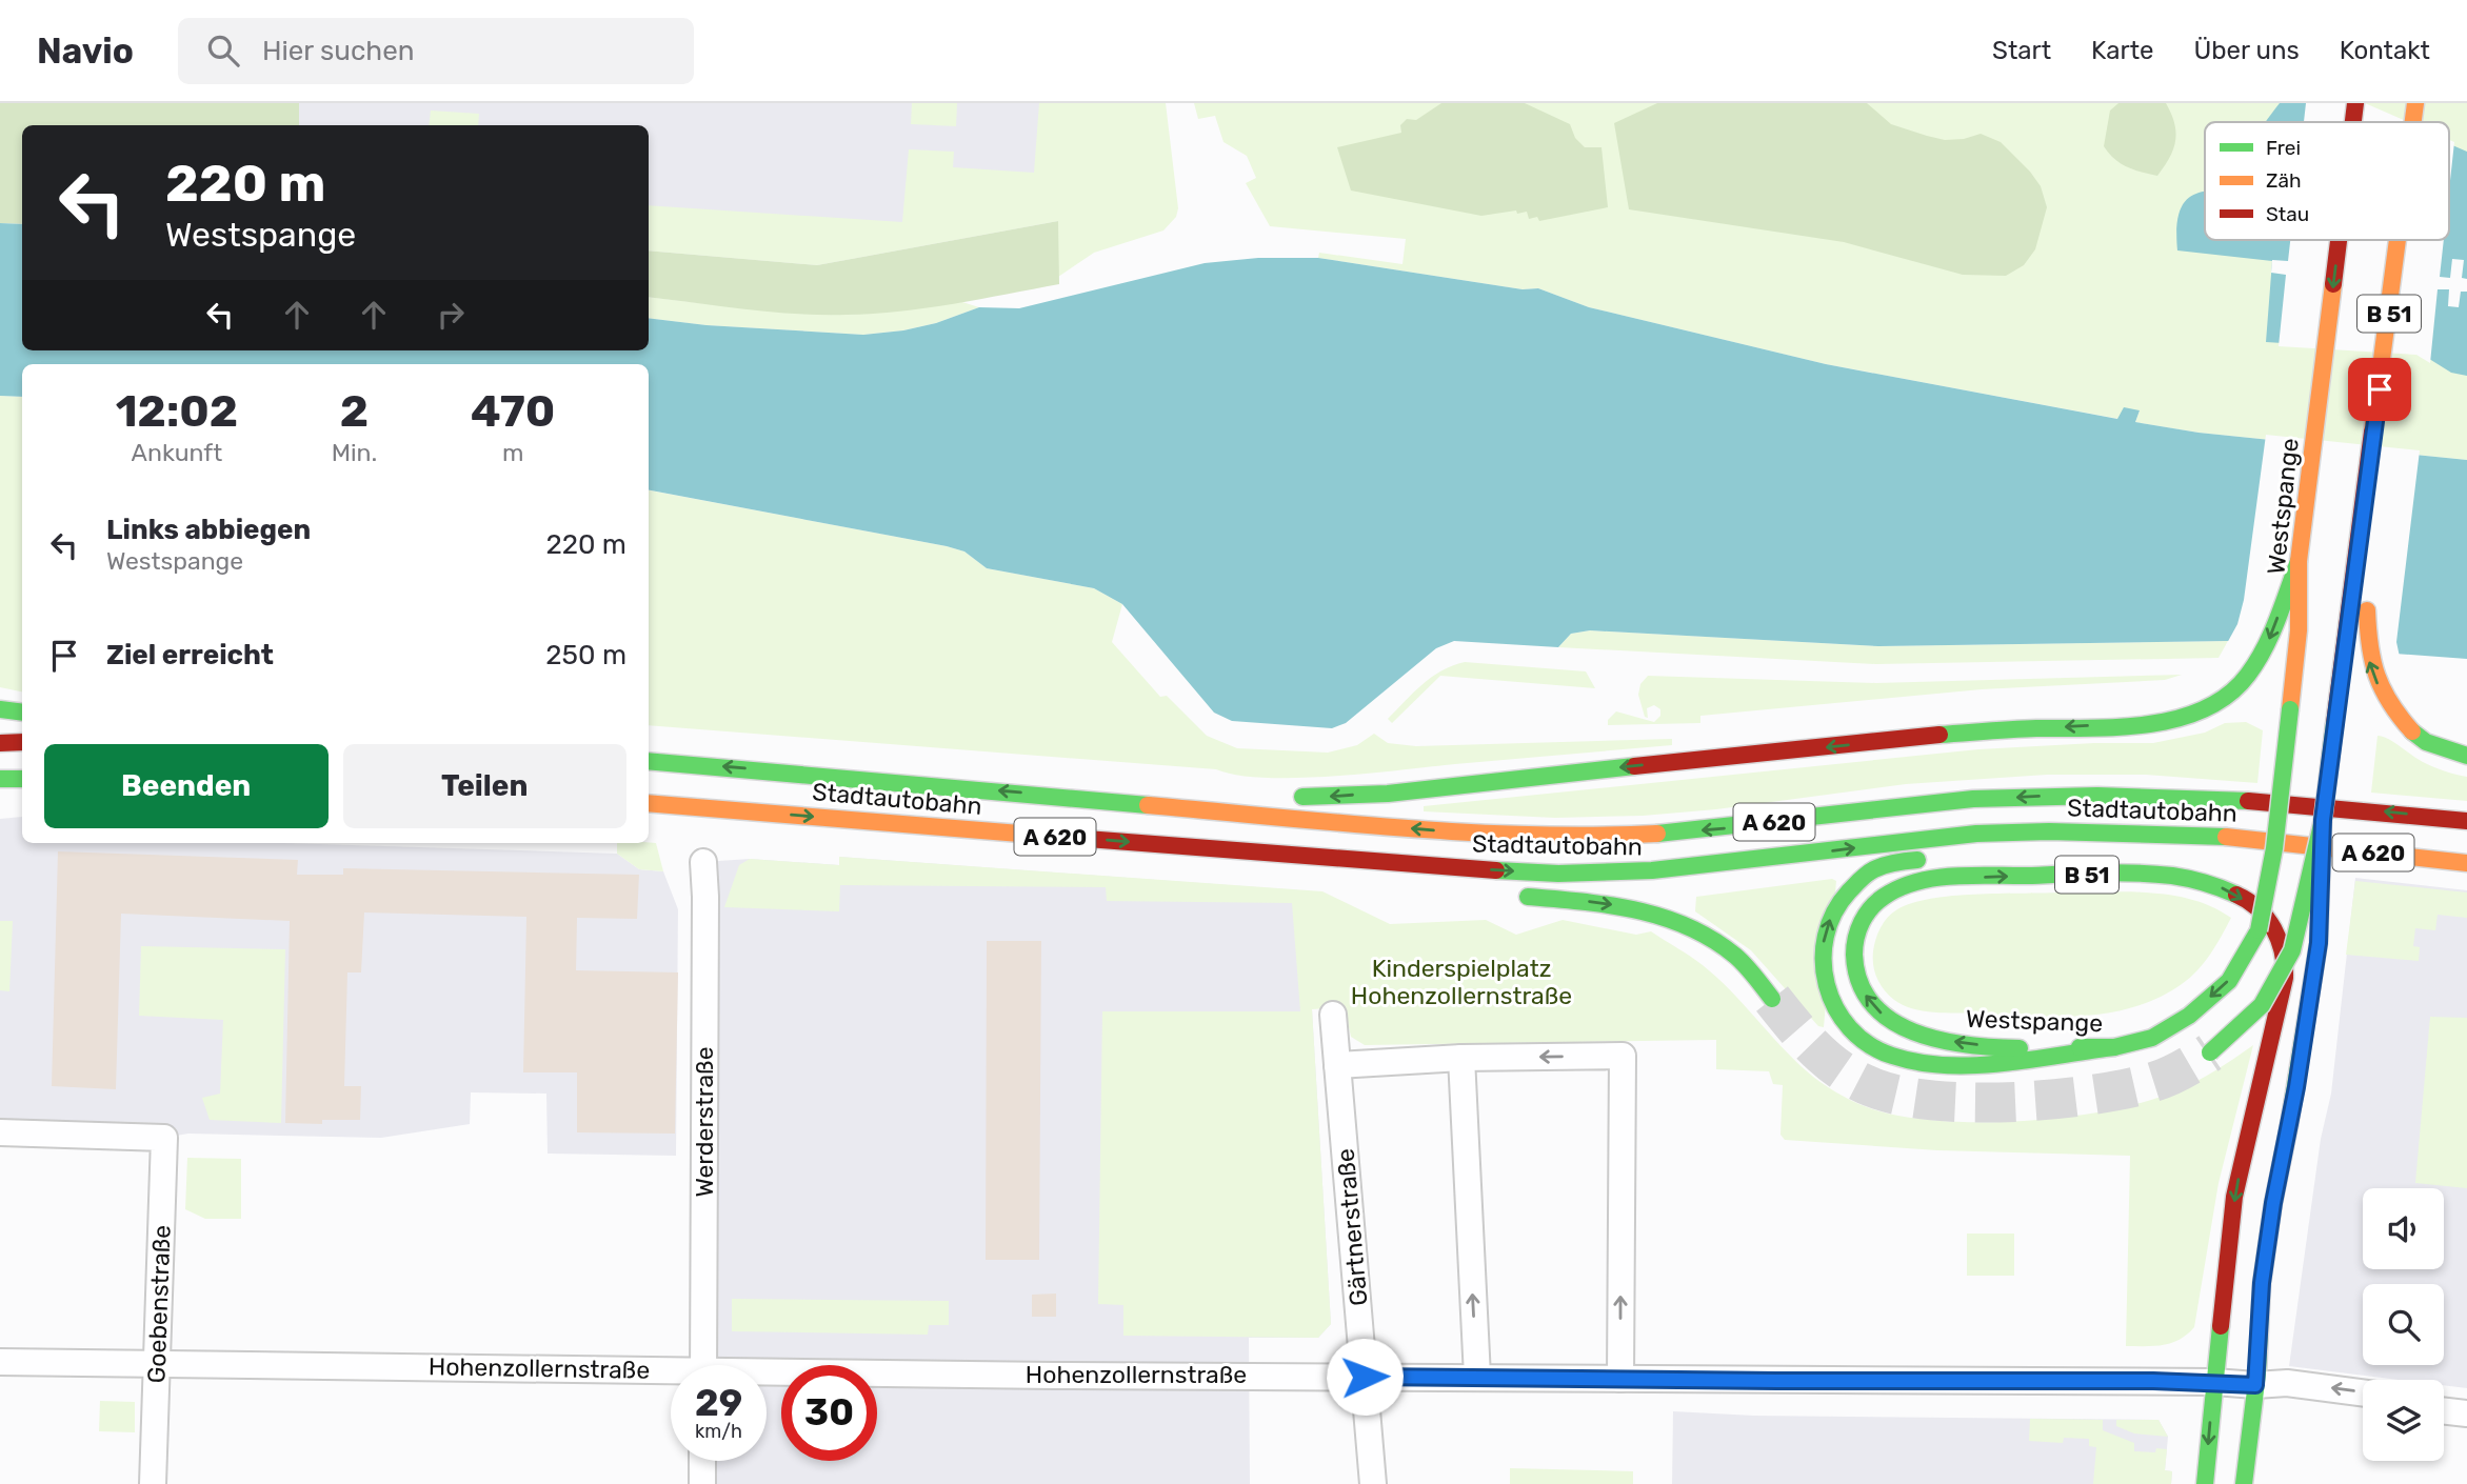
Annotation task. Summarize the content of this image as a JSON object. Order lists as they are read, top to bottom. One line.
{"streets":{"main road":["B 51","Westspange","Stadtautobahn","A 620"],"street":["Werderstraße","Gärtnerstraße","Goebenstraße","Hohenzollernstraße"]},"crossings":[["B 51","Westspange"],["B 51","Hohenzollernstraße"],["Westspange","Hohenzollernstraße"],["Gärtnerstraße","Hohenzollernstraße"],["Goebenstraße","Hohenzollernstraße"]],"parks":["Kinderspielplatz Hohenzollernstraße"],"legend":["Frei","Zäh","Stau"],"page":{"header":"Navio","search":"Hier suchen","nav":["Start","Karte","Über uns","Kontakt"],"turn":["220 m","Westspange"],"eta":["12:02","Ankunft","2","Min.","470","m"],"list":[{"name":"Links abbiegen","note":"Westspange","value":"220 m"},{"name":"Ziel erreicht","value":"250 m"}],"buttons":["Beenden","Teilen"],"speed":"29 km/h","limit":"30"}}
